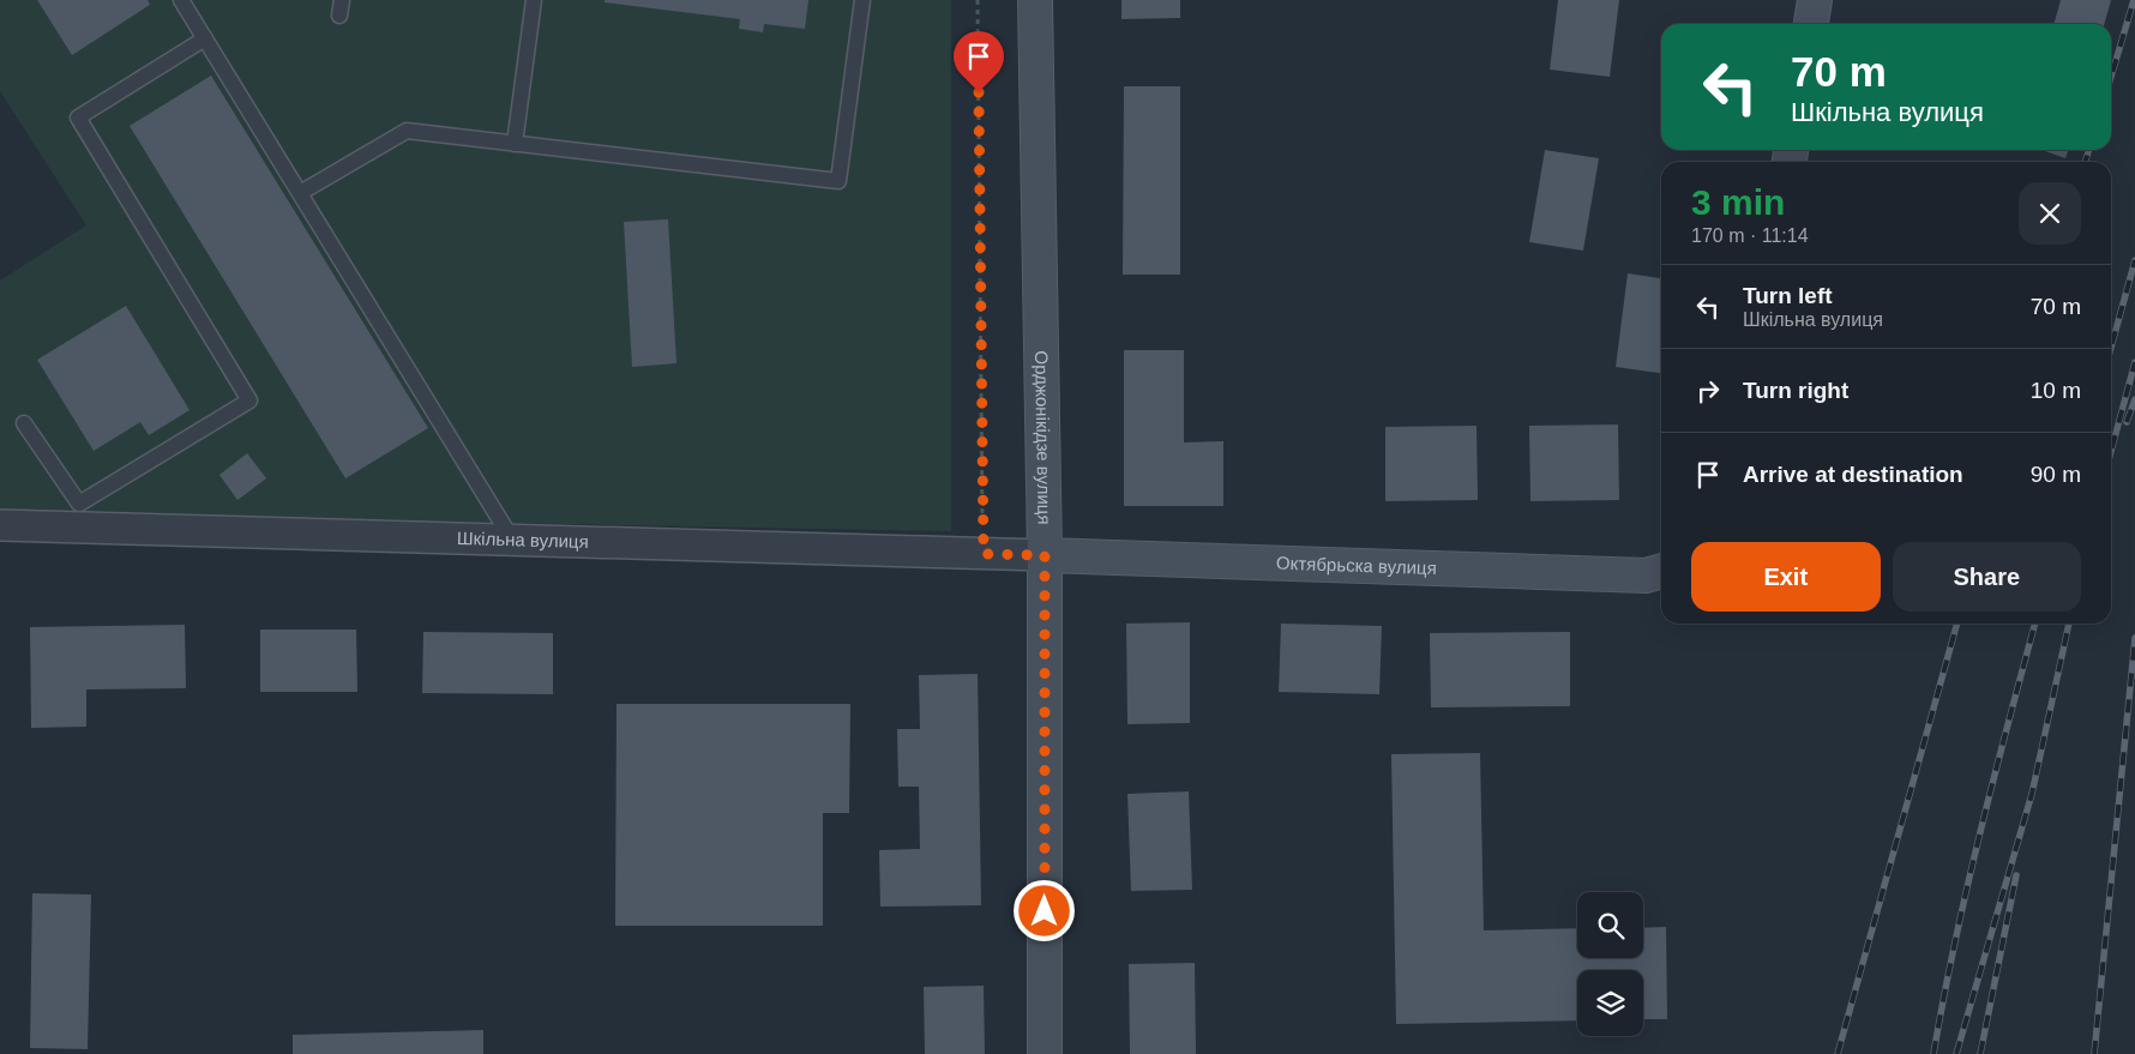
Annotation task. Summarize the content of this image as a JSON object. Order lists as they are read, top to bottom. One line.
{"streets":{"main road":["Орджонікідзе вулиця","Октябрьска вулиця"],"street":["Шкільна вулиця"]},"crossings":[["Орджонікідзе вулиця","Шкільна вулиця"],["Орджонікідзе вулиця","Октябрьска вулиця"],["Шкільна вулиця","Октябрьска вулиця"]],"page":{"turn":["70 m","Шкільна вулиця"],"heading":["3 min","170 m · 11:14"],"list":[{"name":"Turn left","note":"Шкільна вулиця","value":"70 m"},{"name":"Turn right","value":"10 m"},{"name":"Arrive at destination","value":"90 m"}],"buttons":["Exit","Share"]}}
